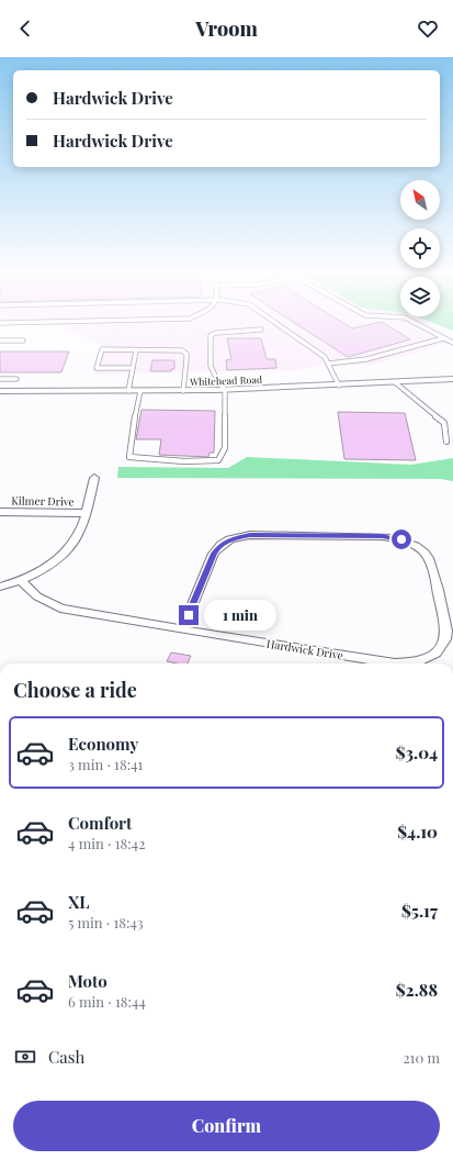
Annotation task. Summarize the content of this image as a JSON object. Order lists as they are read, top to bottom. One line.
{"streets":{"street":["Whitehead Road","Kilmer Drive","Hardwick Drive"]},"north":"top left","page":{"header":"Vroom","banner":["Hardwick Drive","Hardwick Drive"],"bubble":"1 min","heading":"Choose a ride","list":[{"name":"Economy","note":"3 min · 18:41","value":"$3.04"},{"name":"Comfort","note":"4 min · 18:42","value":"$4.10"},{"name":"XL","note":"5 min · 18:43","value":"$5.17"},{"name":"Moto","note":"6 min · 18:44","value":"$2.88"}],"pay":["Cash","210 m"],"buttons":"Confirm"}}
